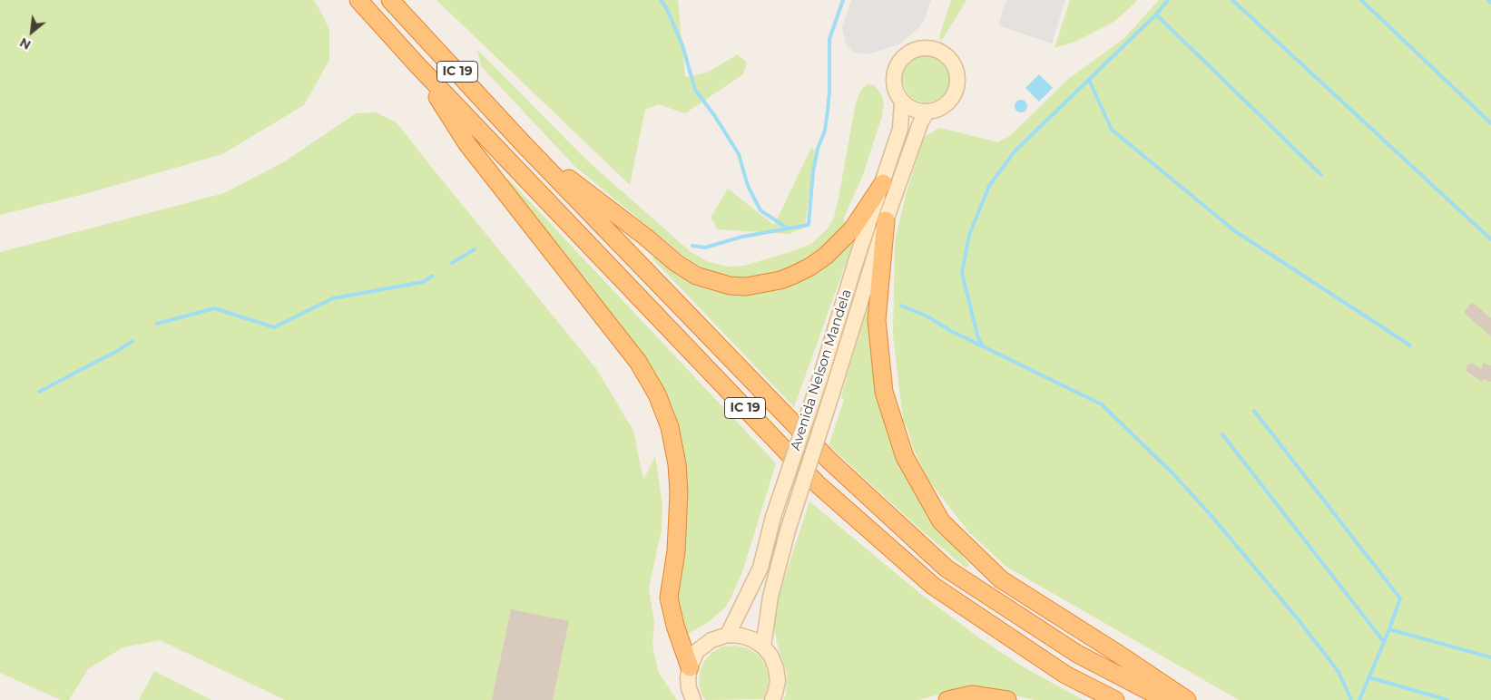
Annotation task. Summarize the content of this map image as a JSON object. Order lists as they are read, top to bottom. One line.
{"streets":{"highway":["IC 19"],"main road":["Avenida Nelson Mandela"]},"north":"bottom left"}
